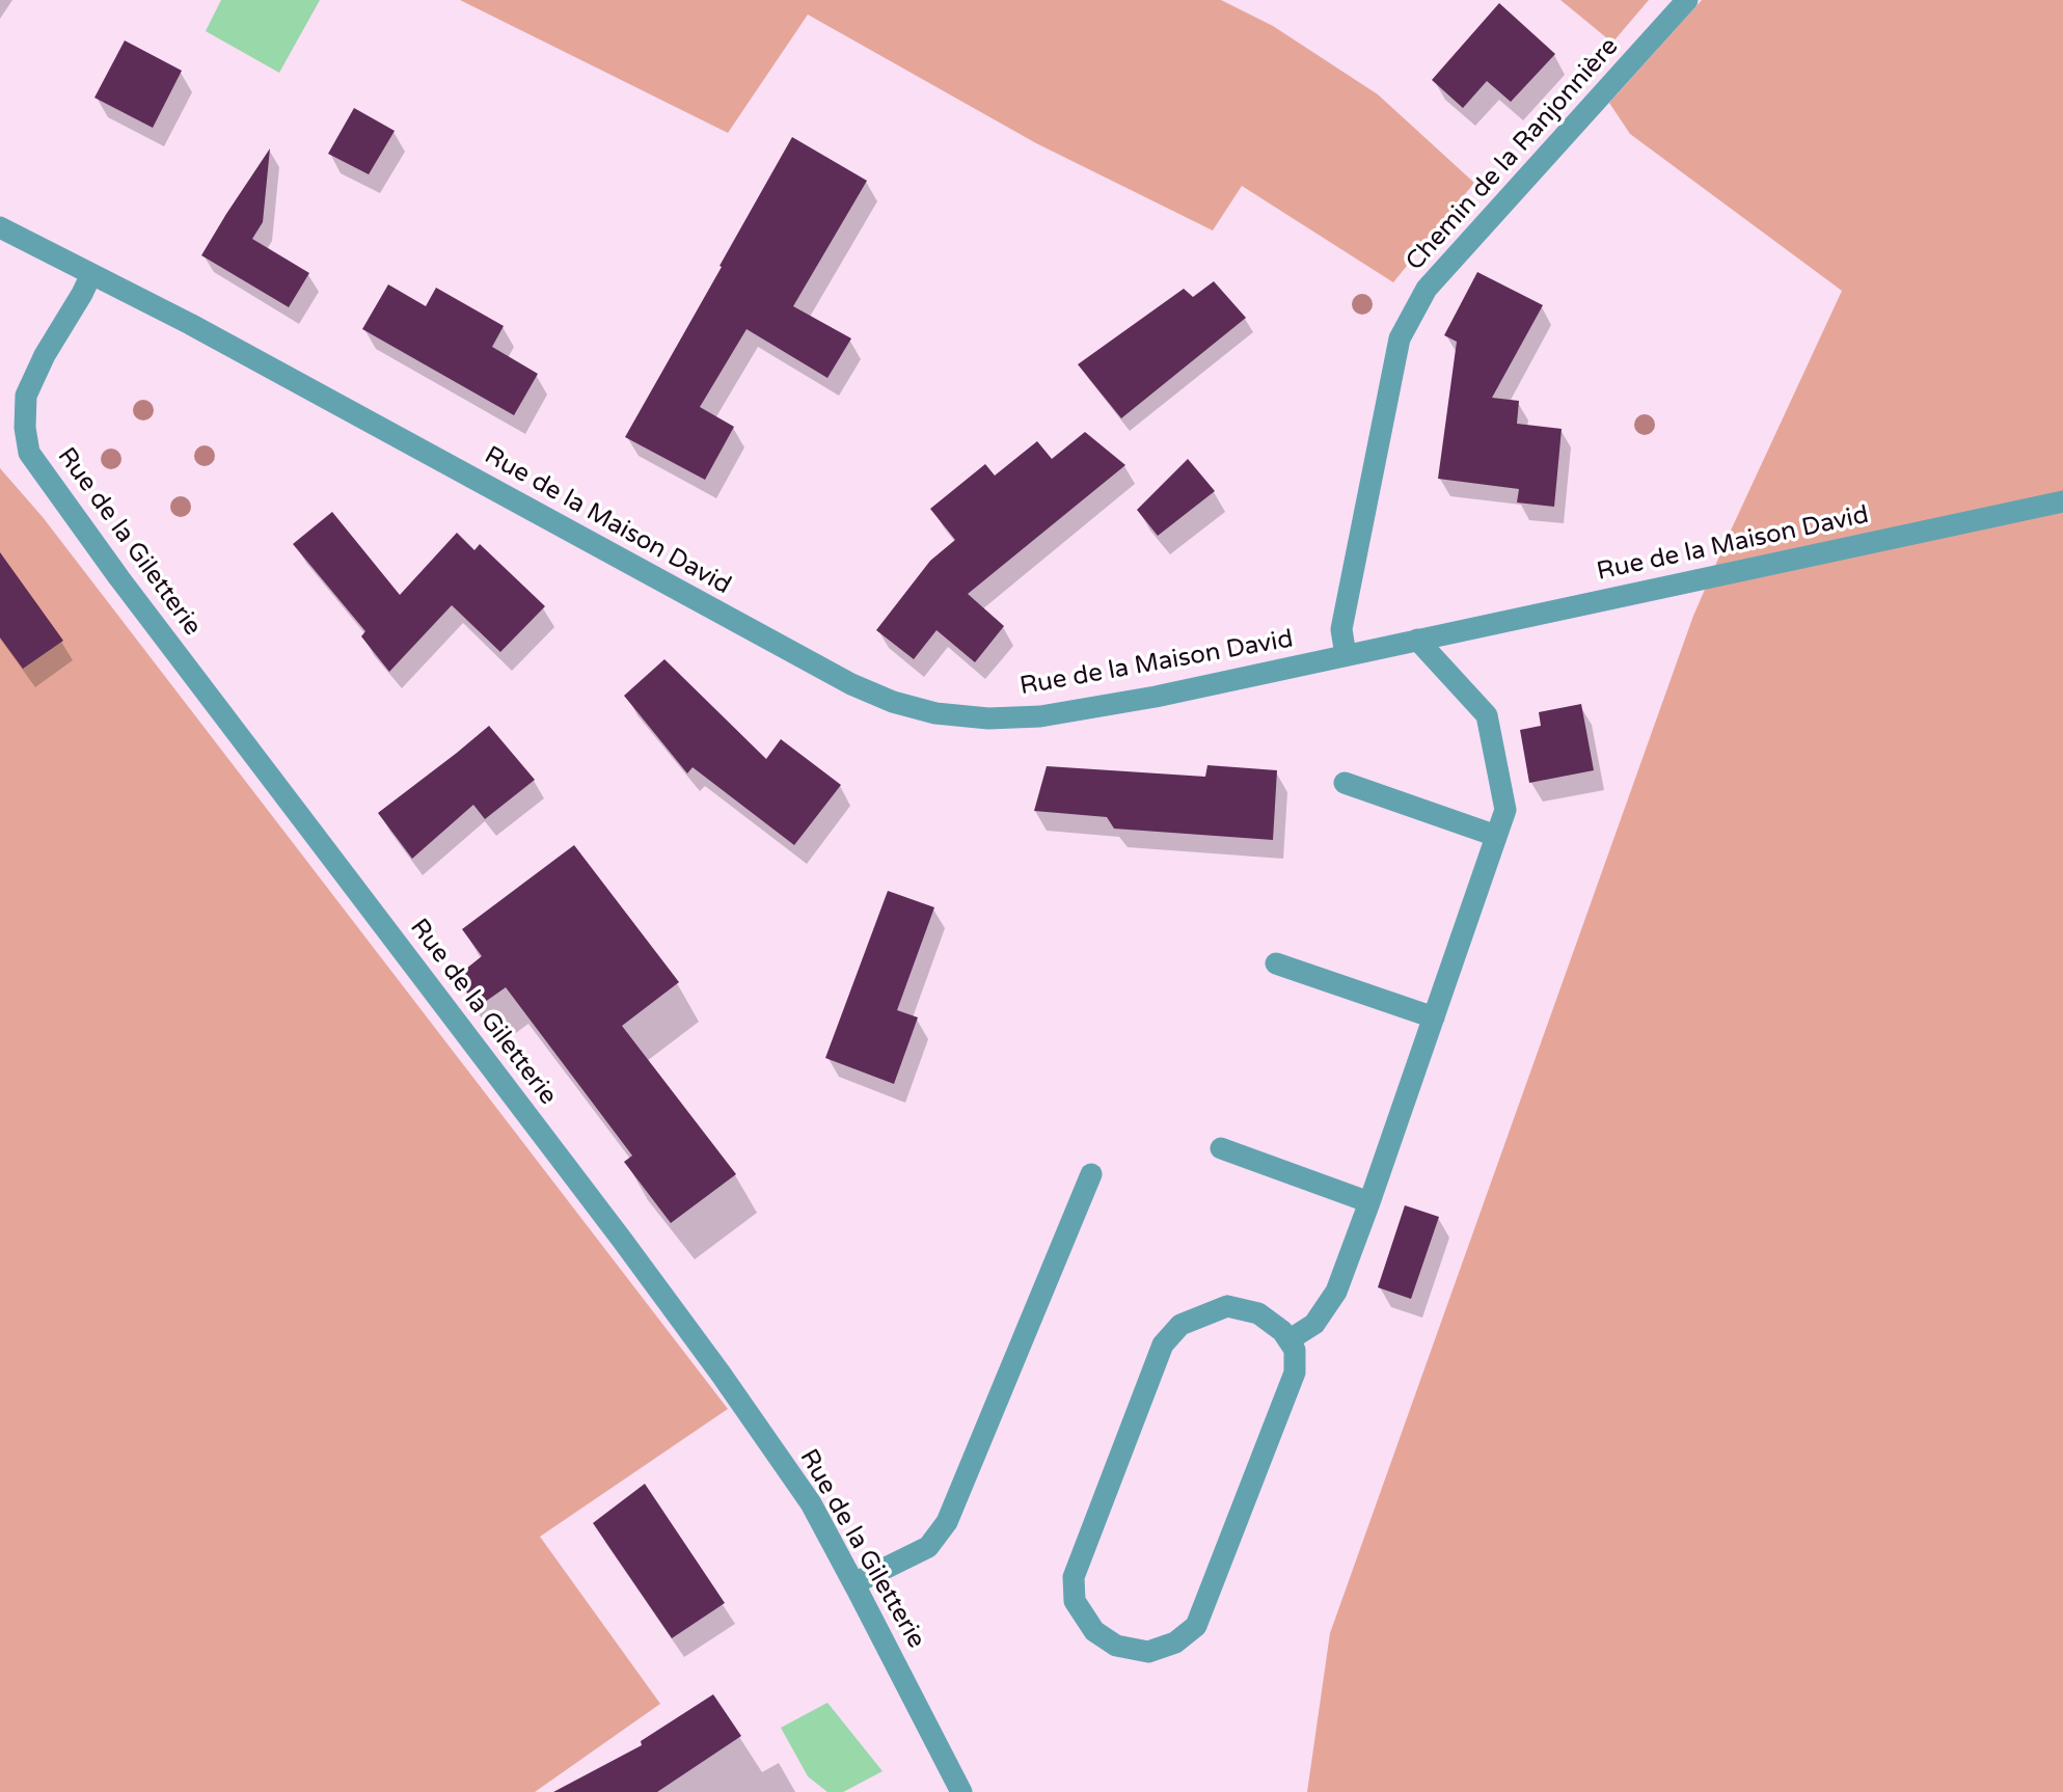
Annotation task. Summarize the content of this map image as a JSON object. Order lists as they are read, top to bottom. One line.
{"streets":{"street":["Chemin de la Ranjonnière","Rue de la Maison David","Rue de la Giletterie"]},"crossings":[["Chemin de la Ranjonnière","Rue de la Maison David"],["Rue de la Maison David","Rue de la Giletterie"]]}
